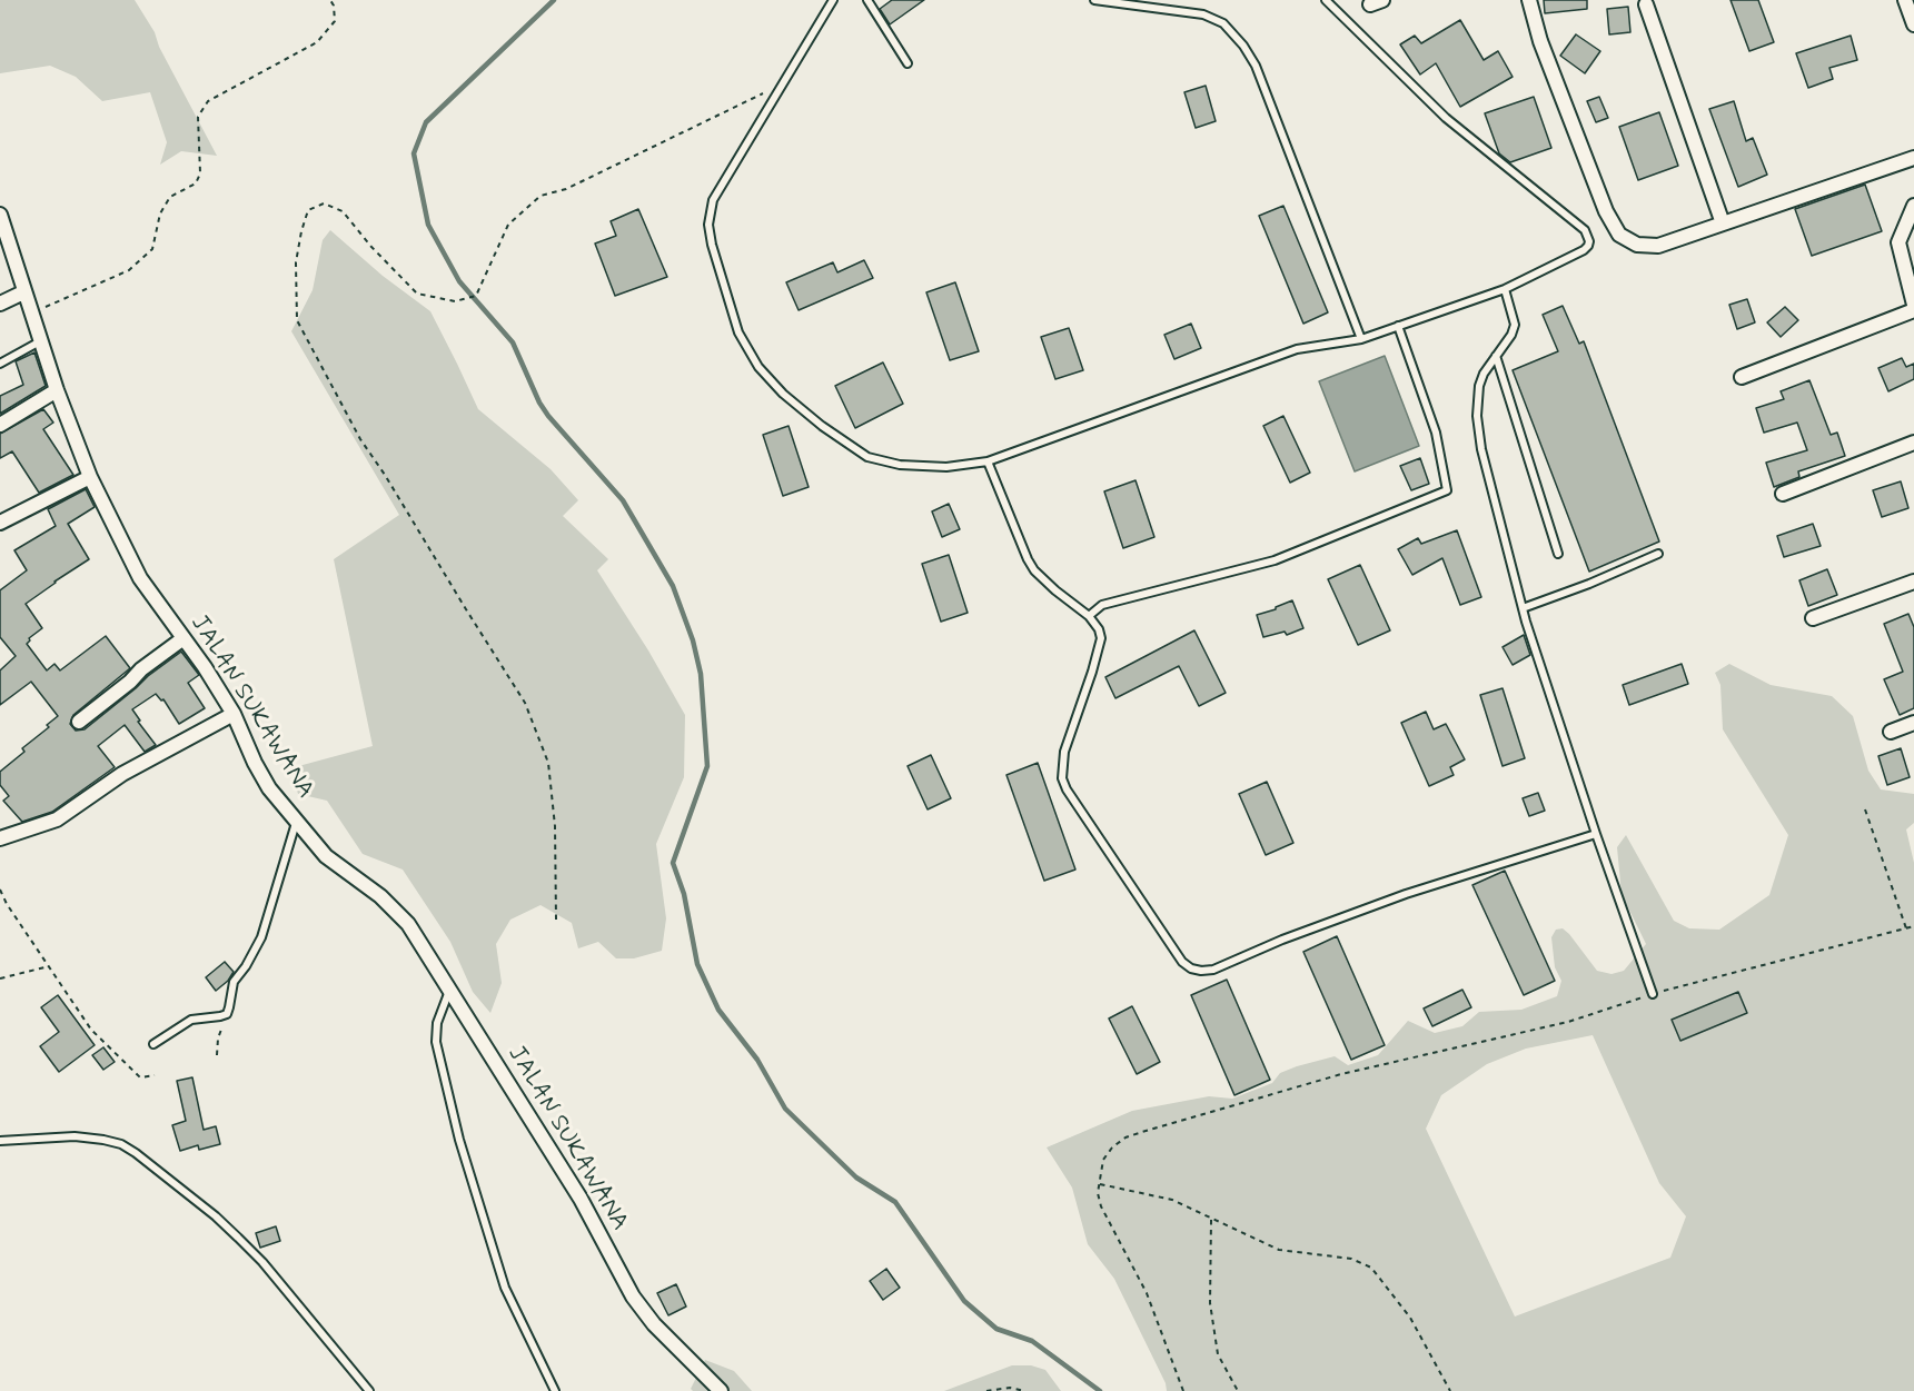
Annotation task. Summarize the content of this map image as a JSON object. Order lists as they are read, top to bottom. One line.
{"streets":{"street":["JALAN SUKAWANA"]}}
